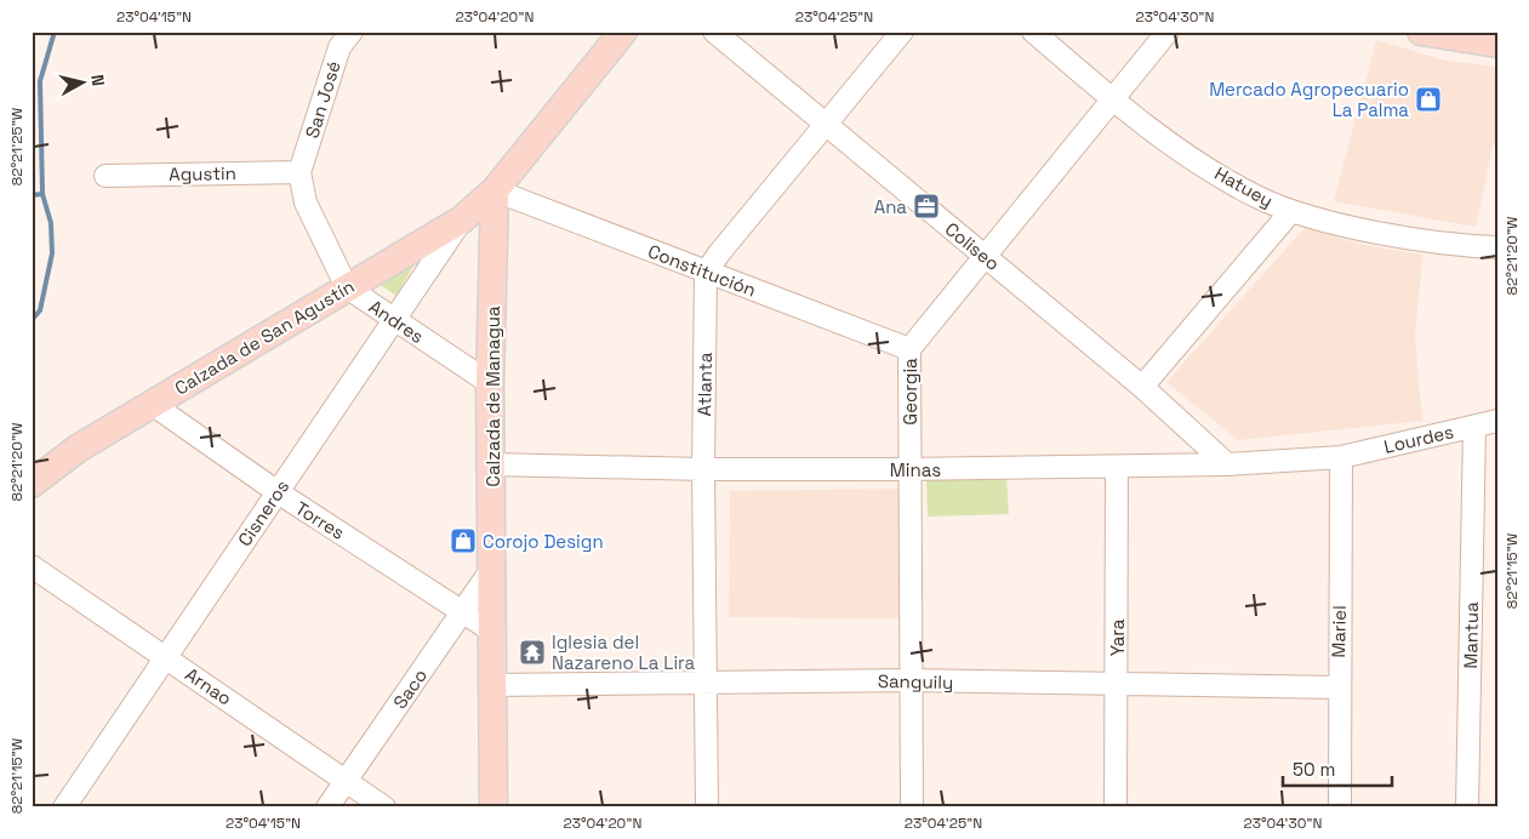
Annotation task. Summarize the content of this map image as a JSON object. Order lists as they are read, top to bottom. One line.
{"streets":{"main road":["Calzada de San Agustín","Calzada de Managua"],"street":["San José","Agustin","Hatuey","Coliseo","Constitución","Andres","Atlanta","Georgia","Lourdes","Minas","Cisneros","Torres","Mariel","Mantua","Yara","Sanguily","Arnao","Saco"]},"crossings":[["San José","Agustin"],["Hatuey","Georgia"],["Coliseo","Georgia"],["Coliseo","Minas"],["Constitución","Calzada de San Agustín"],["Constitución","Atlanta"],["Constitución","Georgia"],["Constitución","Calzada de Managua"],["Andres","Calzada de San Agustín"],["Andres","Calzada de Managua"],["Andres","Cisneros"],["Calzada de San Agustín","Calzada de Managua"],["Calzada de San Agustín","Cisneros"],["Calzada de San Agustín","Torres"],["Atlanta","Minas"],["Atlanta","Sanguily"],["Georgia","Minas"],["Georgia","Sanguily"],["Calzada de Managua","Minas"],["Calzada de Managua","Torres"],["Calzada de Managua","Sanguily"],["Calzada de Managua","Saco"],["Lourdes","Minas"],["Lourdes","Mariel"],["Lourdes","Mantua"],["Minas","Mariel"],["Minas","Yara"],["Cisneros","Torres"],["Cisneros","Arnao"],["Torres","Saco"],["Mariel","Sanguily"],["Yara","Sanguily"],["Arnao","Saco"]],"places":{"shop":["Mercado Agropecuario La Palma","Corojo Design"],"office":["Ana"],"temple":["Iglesia del Nazareno La Lira"]},"scale_bar":"50 m","north":"right","coordinates":["23°04'15\"N","23°04'20\"N","23°04'25\"N","23°04'30\"N","82°21'25\"W","82°21'20\"W","82°21'15\"W"]}
